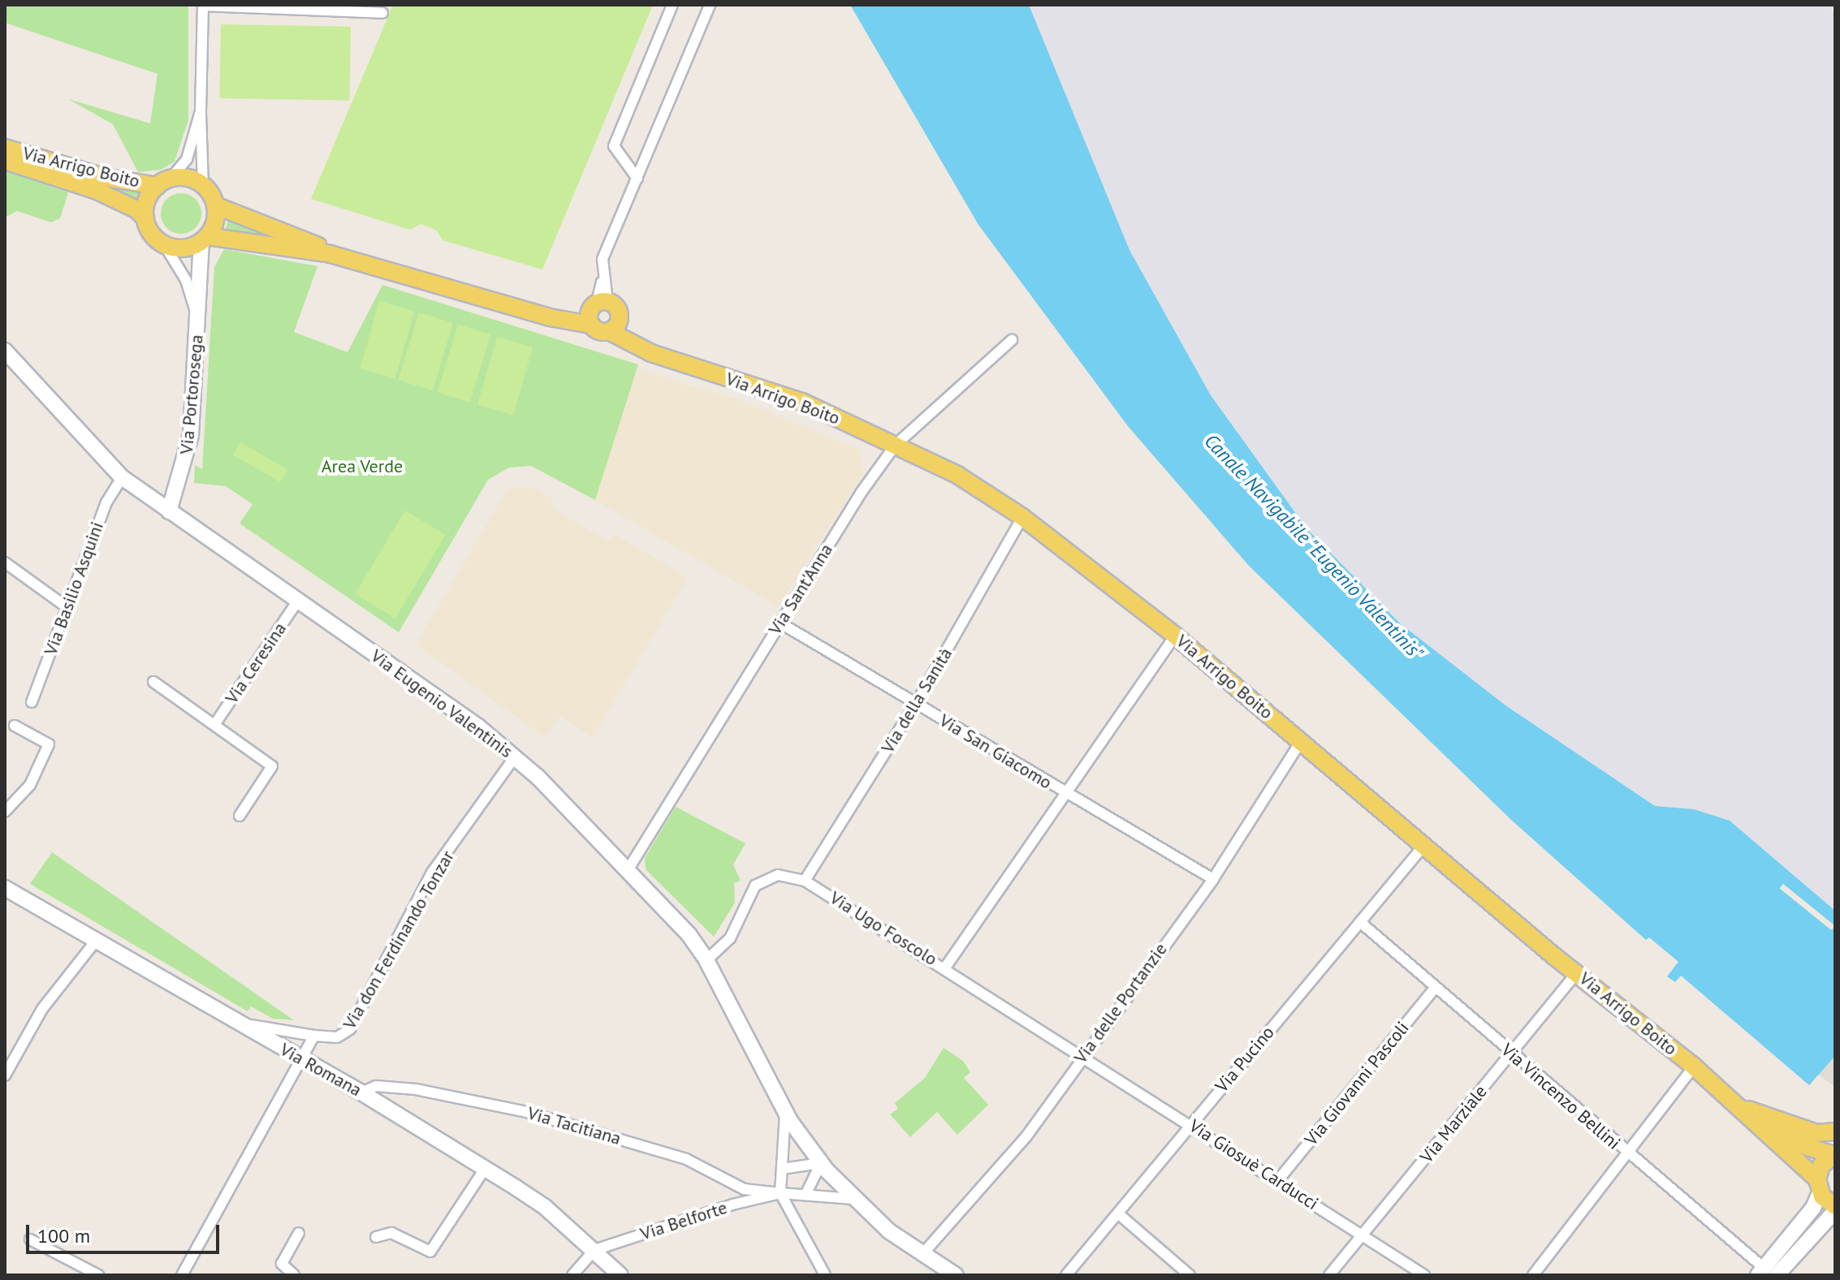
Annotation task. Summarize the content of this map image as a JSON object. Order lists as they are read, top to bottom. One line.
{"streets":{"main road":["Via Arrigo Boito","Via Portorosega","Via Eugenio Valentinis","Via Romana"],"street":["Via Basilio Asquini","Via Sant'Anna","Via Ceresina","Via della Sanità","Via San Giacomo","Via Ugo Foscolo","Via don Ferdinando Tonzar","Via delle Portanzie","Via Pucino","Via Giovanni Pascoli","Via Vincenzo Bellini","Via Marziale","Via Tacitiana","Via Giosuè Carducci","Via Belforte"]},"crossings":[["Via Arrigo Boito","Via Portorosega"],["Via Arrigo Boito","Via Sant'Anna"],["Via Arrigo Boito","Via della Sanità"],["Via Arrigo Boito","Via delle Portanzie"],["Via Arrigo Boito","Via Pucino"],["Via Arrigo Boito","Via Marziale"],["Via Portorosega","Via Eugenio Valentinis"],["Via Basilio Asquini","Via Eugenio Valentinis"],["Via Sant'Anna","Via Eugenio Valentinis"],["Via Sant'Anna","Via San Giacomo"],["Via Ceresina","Via Eugenio Valentinis"],["Via della Sanità","Via San Giacomo"],["Via della Sanità","Via Ugo Foscolo"],["Via Eugenio Valentinis","Via Ugo Foscolo"],["Via Eugenio Valentinis","Via don Ferdinando Tonzar"],["Via Eugenio Valentinis","Via delle Portanzie"],["Via Eugenio Valentinis","Via Belforte"],["Via San Giacomo","Via delle Portanzie"],["Via Ugo Foscolo","Via delle Portanzie"],["Via Ugo Foscolo","Via Giosuè Carducci"],["Via don Ferdinando Tonzar","Via Romana"],["Via delle Portanzie","Via Giosuè Carducci"],["Via Pucino","Via Vincenzo Bellini"],["Via Pucino","Via Giosuè Carducci"],["Via Romana","Via Tacitiana"],["Via Romana","Via Belforte"],["Via Giovanni Pascoli","Via Vincenzo Bellini"],["Via Giovanni Pascoli","Via Giosuè Carducci"],["Via Vincenzo Bellini","Via Marziale"],["Via Marziale","Via Giosuè Carducci"],["Via Tacitiana","Via Belforte"]],"water":["Canale Navigabile \"Eugenio Valentinis\""],"parks":["Area Verde"],"scale_bar":"100 m"}
